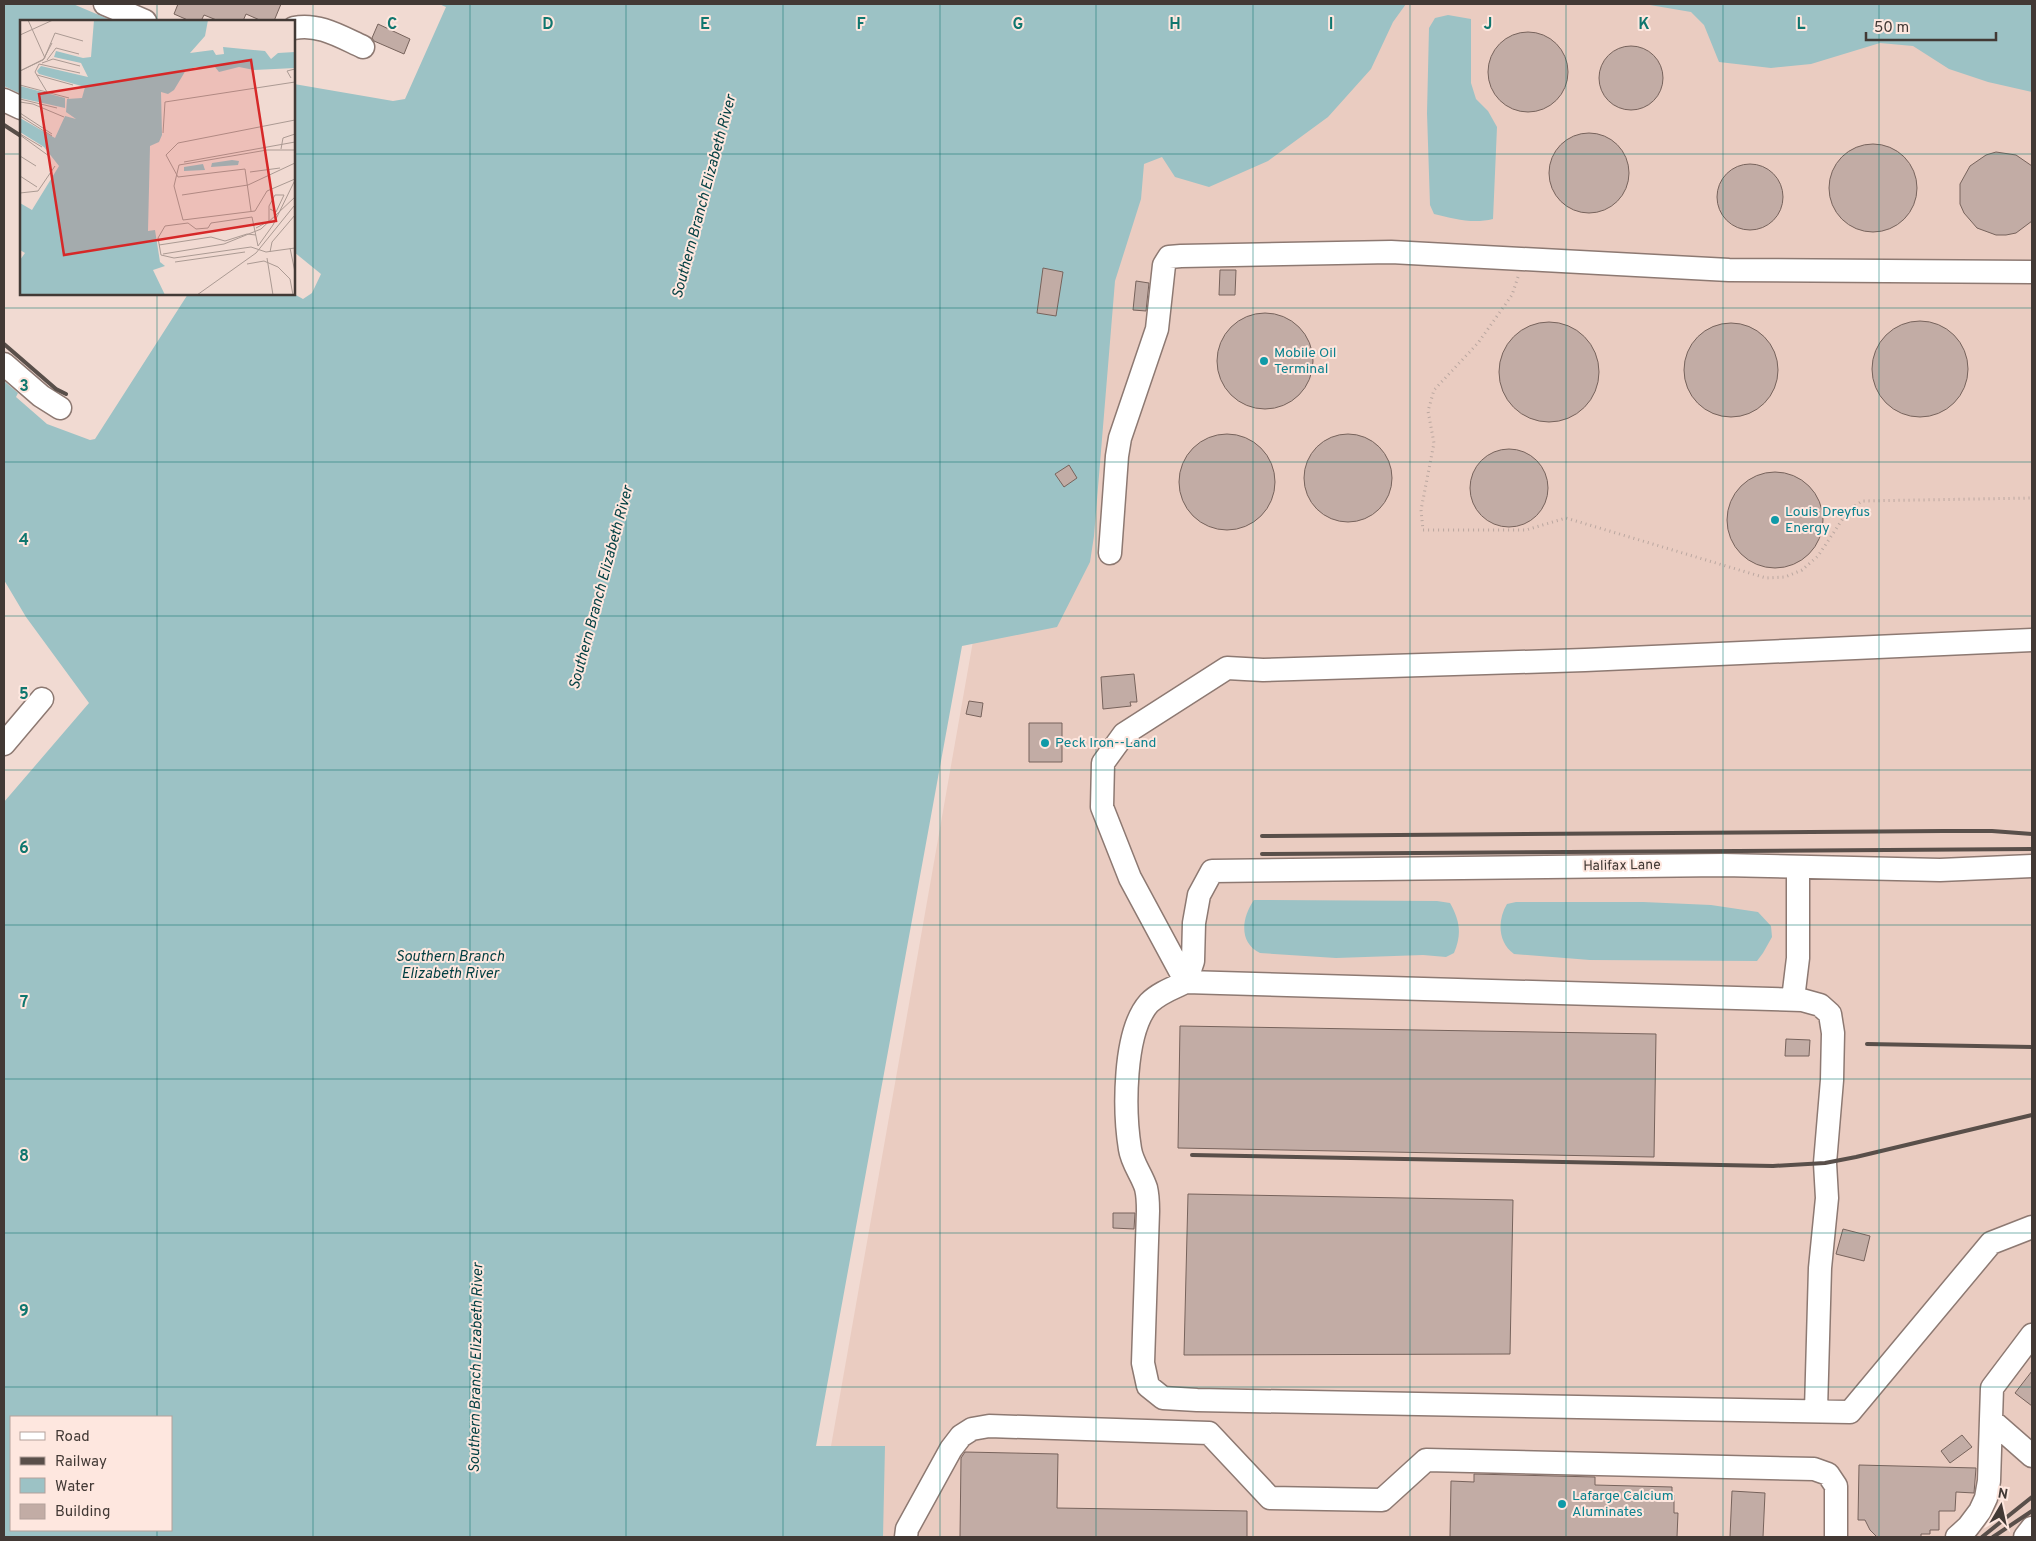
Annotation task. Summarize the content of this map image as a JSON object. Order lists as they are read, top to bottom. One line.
{"streets":{"street":["Halifax Lane"]},"water":["Southern Branch Elizabeth River"],"places":["Mobile Oil Terminal","Louis Dreyfus Energy","Peck Iron--Land","Lafarge Calcium Aluminates"],"legend":["Road","Railway","Water","Building"],"scale_bar":"50 m","north":"top","grid":{"columns":["C","D","E","F","G","H","I","J","K","L"],"rows":["3","4","5","6","7","8","9"]}}
